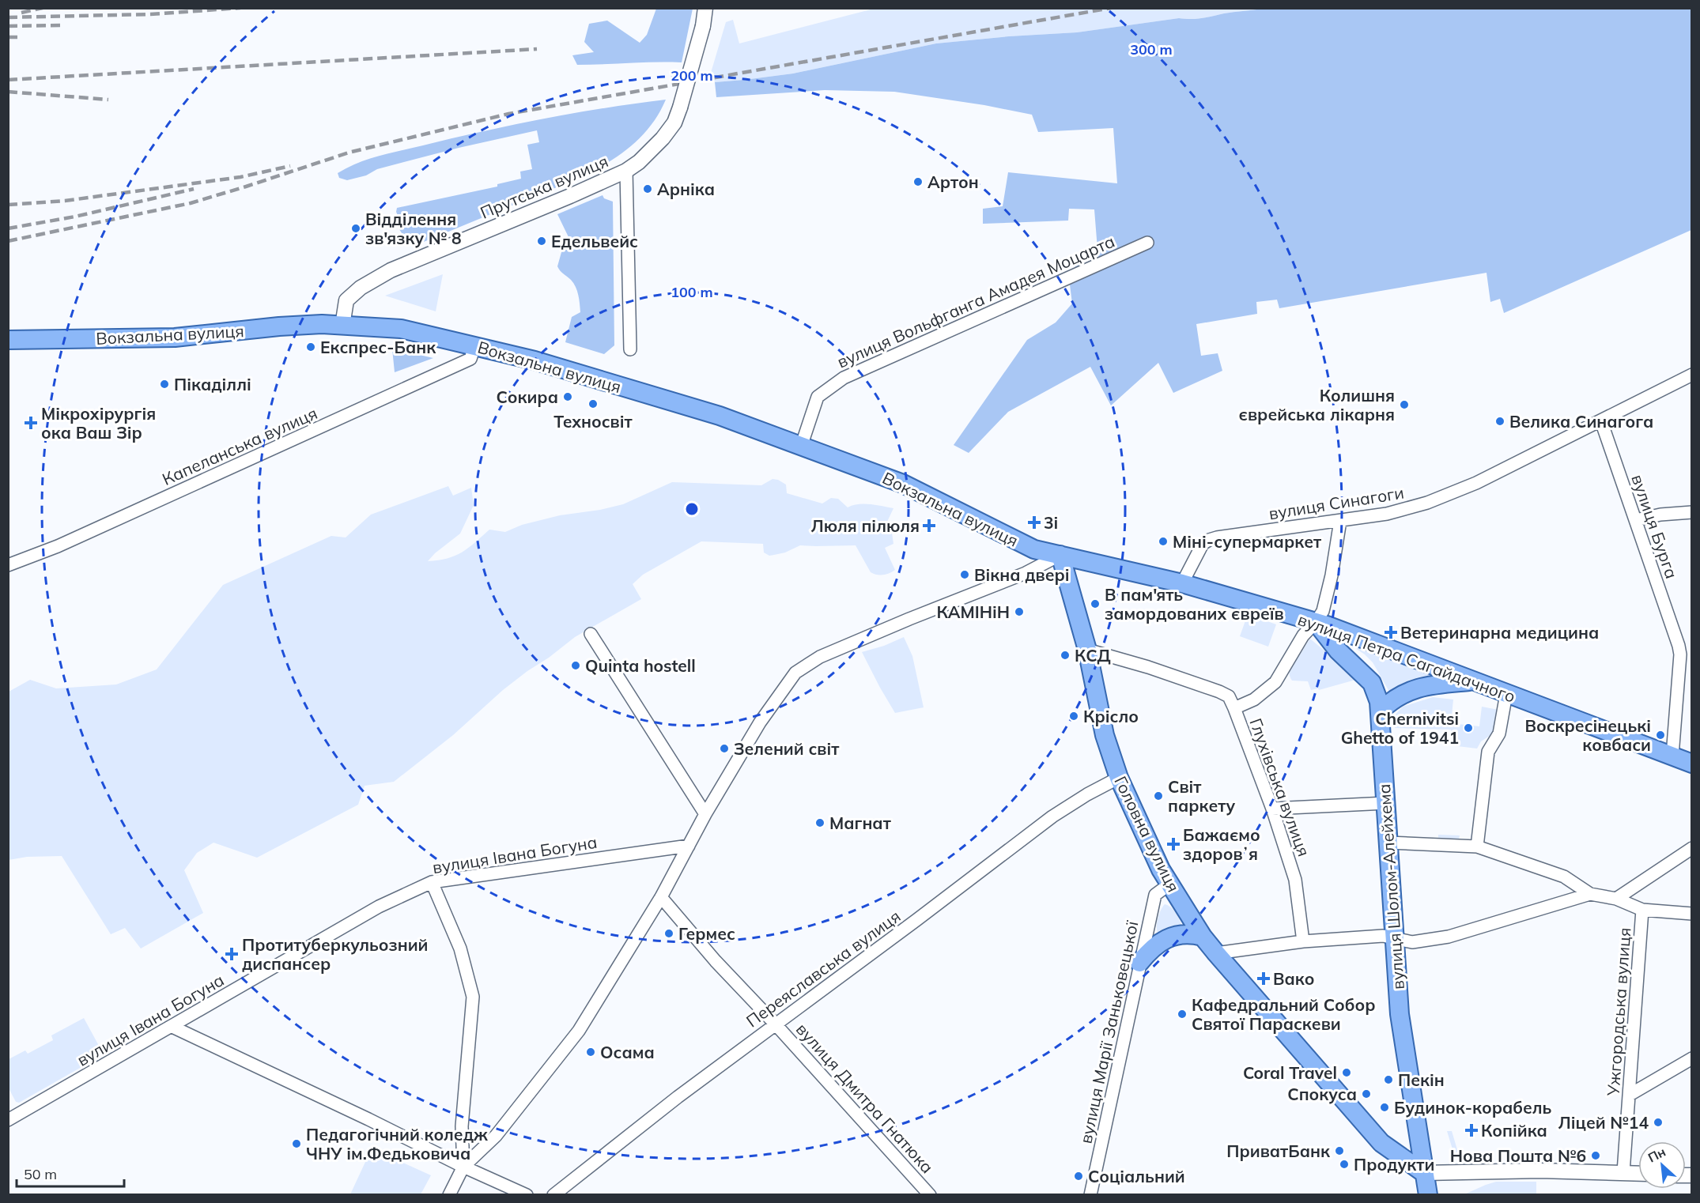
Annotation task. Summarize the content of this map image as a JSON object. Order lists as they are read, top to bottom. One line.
{"streets":{"main road":["Вокзальна вулиця","вулиця Петра Сагайдачного","Головна вулиця","вулиця Шолом-Алейхема"],"street":["Прутська вулиця","вулиця Вольфганга Амадея Моцарта","Капеланська вулиця","вулиця Синагоги","вулиця Бурга","Глухівська вулиця","вулиця Івана Богуна","Переяславська вулиця","Ужгородська вулиця","вулиця Марії Заньковецької","вулиця Дмитра Гнатюка"]},"crossings":[["Прутська вулиця","Вокзальна вулиця"],["вулиця Вольфганга Амадея Моцарта","Вокзальна вулиця"],["Вокзальна вулиця","Капеланська вулиця"],["Вокзальна вулиця","вулиця Петра Сагайдачного"],["Вокзальна вулиця","Головна вулиця"],["вулиця Синагоги","вулиця Бурга"],["вулиця Синагоги","вулиця Петра Сагайдачного"],["вулиця Синагоги","Глухівська вулиця"],["вулиця Бурга","вулиця Петра Сагайдачного"],["вулиця Петра Сагайдачного","Глухівська вулиця"],["вулиця Петра Сагайдачного","Головна вулиця"],["вулиця Петра Сагайдачного","вулиця Шолом-Алейхема"],["Глухівська вулиця","вулиця Шолом-Алейхема"],["Головна вулиця","вулиця Шолом-Алейхема"],["Головна вулиця","Переяславська вулиця"],["Головна вулиця","вулиця Марії Заньковецької"],["Переяславська вулиця","вулиця Дмитра Гнатюка"]],"places":{"other":["Артон","Арніка","Відділення зв'язку № 8","Едельвейс","Eкспрес-Банк","Пікаділлі","Сокира","Техносвіт","Колишня єврейська лікарня","Велика Синагога","Міні-супермаркет","Вікна двері","В пам'ять замордованих євреїв","КАМІНіН","КСД","Quinta hostell","Крісло","Chernivitsi Ghetto of 1941","Воскресінецькі ковбаси","Зелений світ","Світ паркету","Магнат","Гермес","Кафедральний Собор Святої Параскеви","Осама","Coral Travel","Пекін","Спокуса","Будинок-корабель","Ліцей №14","Педагогічний коледж ЧНУ ім.Федьковича","ПриватБанк","Нова Пошта №6","Продукти","Соціальний"],"health":["Мікрохірургія ока Ваш Зір","3і","Люля пілюля","Ветеринарна медицина","Бажаємо здоровʼя","Протитуберкульозний диспансер","Вако","Копійка"]},"scale_bar":"50 m","north":"top left","rings":["300 m","200 m","100 m"]}
